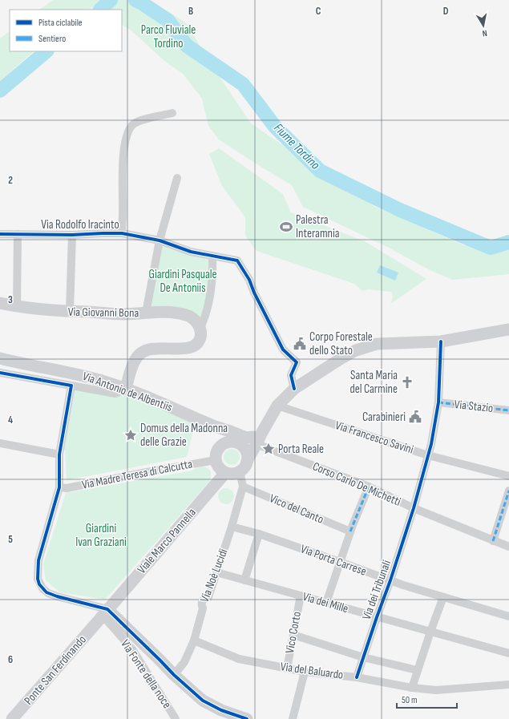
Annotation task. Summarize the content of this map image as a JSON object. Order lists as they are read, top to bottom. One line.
{"streets":{"main road":["Via Giovanni Bona","Via Antonio de Albentiis","Viale Marco Pannella","Ponte San Ferdinando"],"street":["Via Rodolfo Iracinto","Via Stazio","Via Francesco Savini","Via Madre Teresa di Calcutta","Corso Carlo De Michetti","Vico del Canto","Via Porta Carrese","Via Noè Lucidi","Via dei Tribunali","Via dei Mille","Vico Corto","Via del Baluardo","Via Fonte della noce"]},"crossings":[["Via Antonio de Albentiis","Corso Carlo De Michetti"],["Via Stazio","Via dei Tribunali"],["Via Francesco Savini","Via dei Tribunali"],["Via Madre Teresa di Calcutta","Viale Marco Pannella"],["Via Madre Teresa di Calcutta","Via Noè Lucidi"],["Corso Carlo De Michetti","Via dei Tribunali"],["Vico del Canto","Via Noè Lucidi"],["Viale Marco Pannella","Via Noè Lucidi"],["Viale Marco Pannella","Ponte San Ferdinando"],["Viale Marco Pannella","Via Fonte della noce"],["Via Porta Carrese","Via Noè Lucidi"],["Via Porta Carrese","Via dei Tribunali"],["Via Noè Lucidi","Via dei Mille"],["Via Noè Lucidi","Via del Baluardo"],["Via dei Tribunali","Via dei Mille"],["Via dei Tribunali","Via del Baluardo"],["Via dei Mille","Vico Corto"],["Vico Corto","Via del Baluardo"],["Ponte San Ferdinando","Via Fonte della noce"]],"water":["Fiume Tordino"],"parks":["Parco Fluviale Tordino","Giardini Pasquale De Antoniis","Giardini Ivan Graziani"],"places":{"sports":["Palestra Interamnia"],"public building":["Corpo Forestale dello Stato","Carabinieri"],"church":["Santa Maria del Carmine"],"place":["Domus della Madonna delle Grazie","Porta Reale"]},"legend":["Pista ciclabile","Sentiero"],"scale_bar":"50 m","north":"bottom","grid":{"columns":["B","C","D"],"rows":["2","3","4","5","6"]}}
